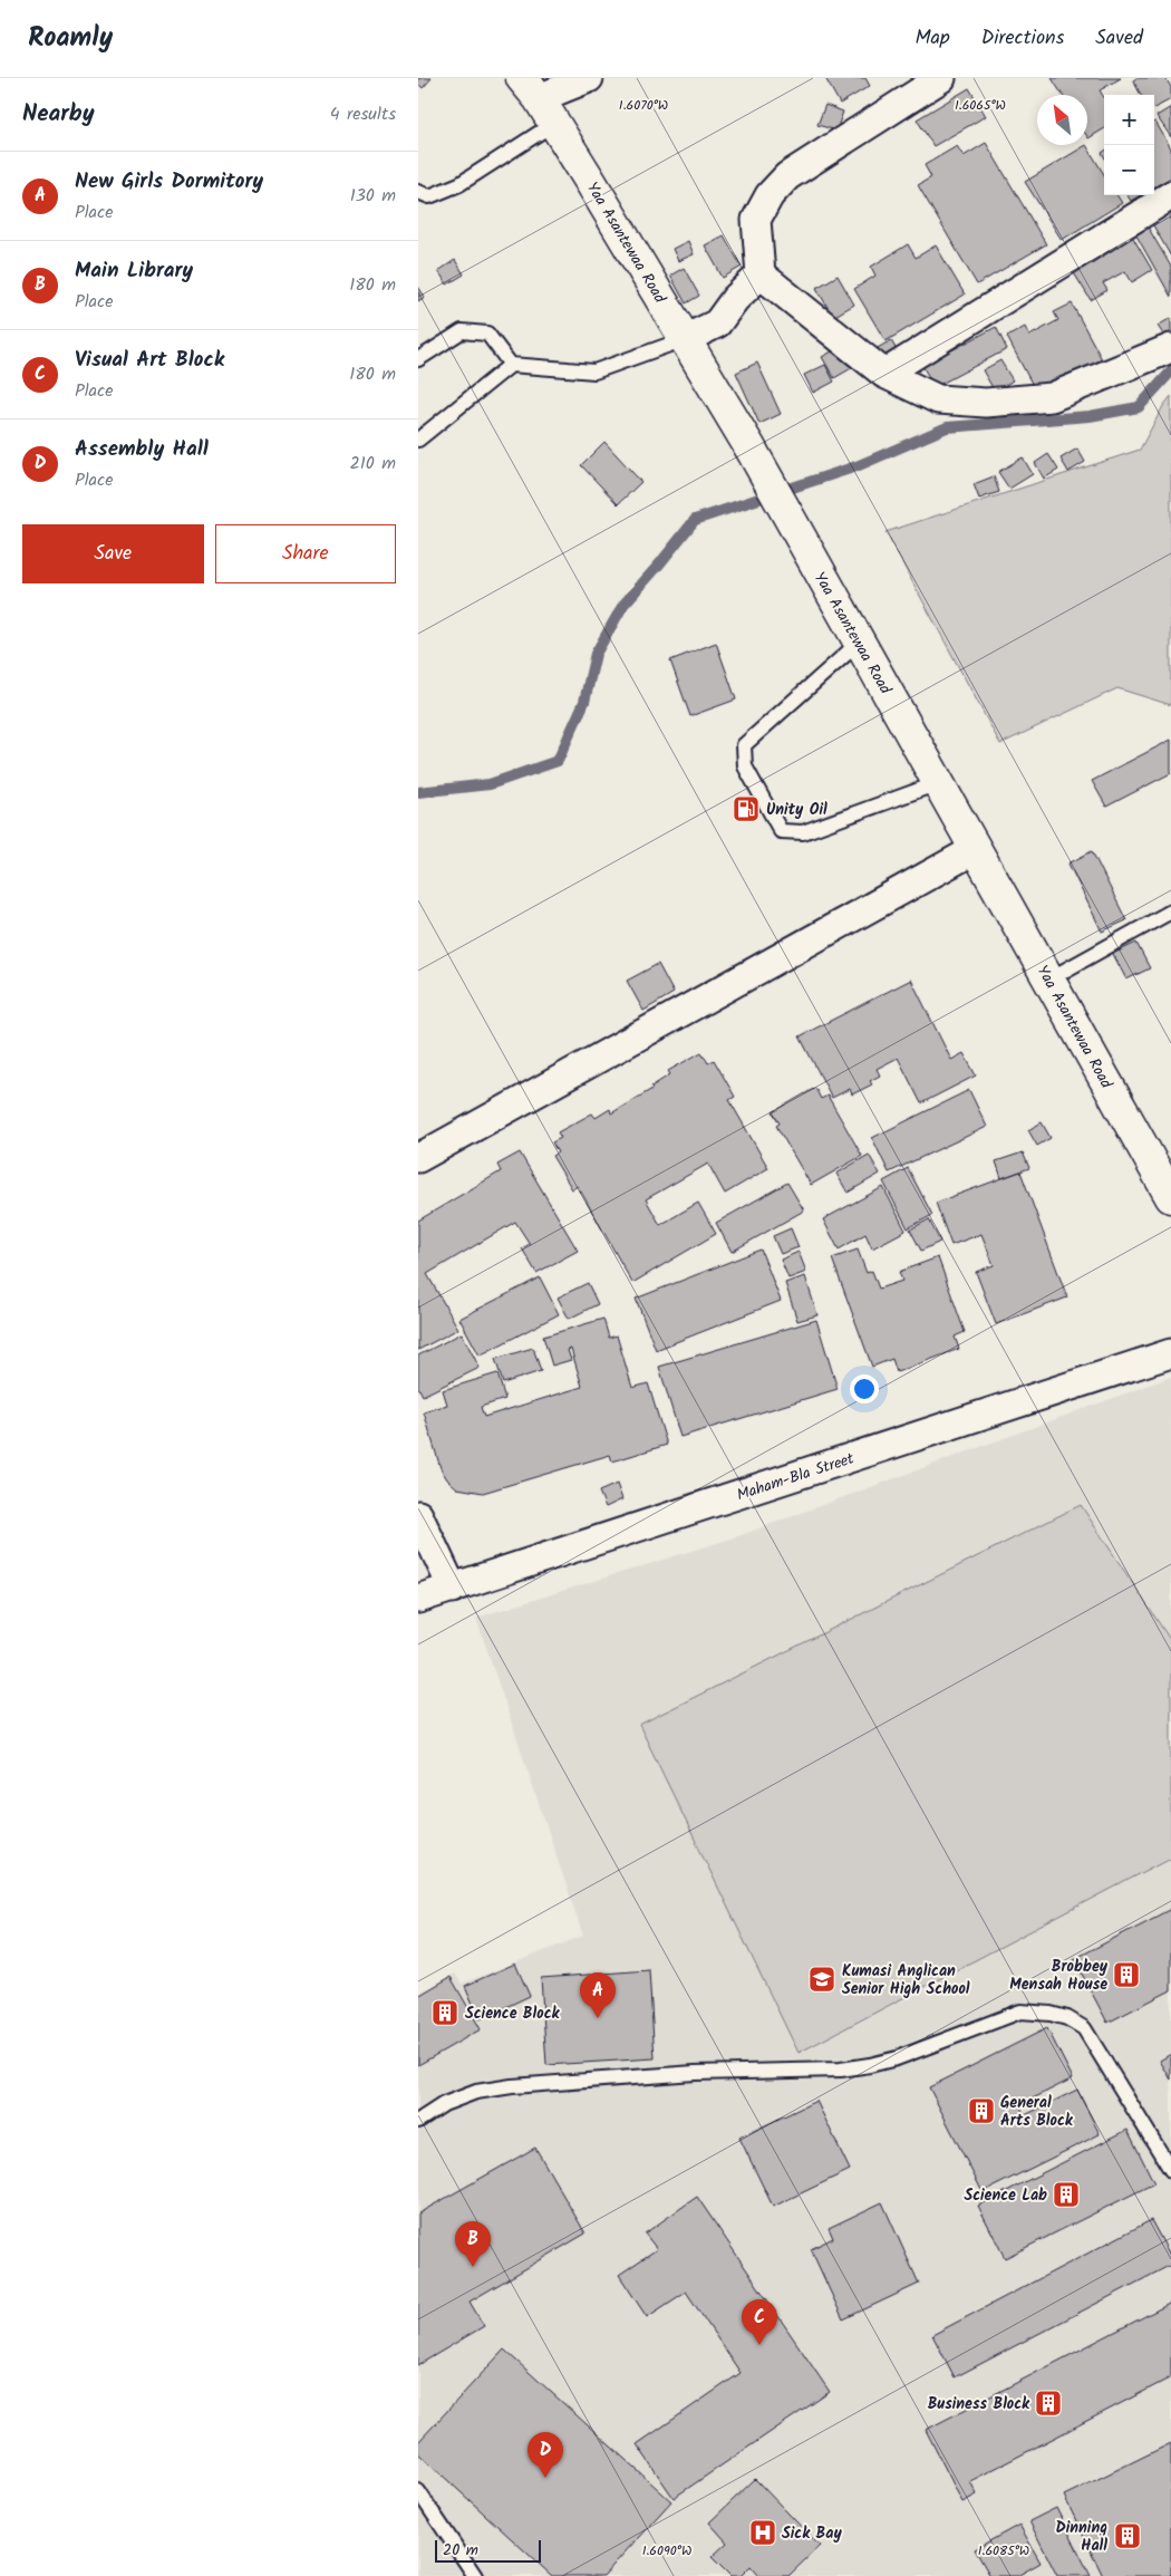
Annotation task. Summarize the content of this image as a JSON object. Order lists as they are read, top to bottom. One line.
{"streets":{"street":["Yaa Asantewaa Road","Maham-Bla Street"]},"places":{"fuel station":["Unity Oil"],"building":["Brobbey Mensah House","Science Block","General Arts Block","Science Lab","Business Block","Dinning Hall"],"school or university":["Kumasi Anglican Senior High School"],"hospital":["Sick Bay"]},"scale_bar":"20 m","north":"top left","page":{"header":"Roamly","nav":["Map","Directions","Saved"],"heading":["Nearby","4 results"],"map_buttons":["+","−"],"list":[{"mark":"A","name":"New Girls Dormitory","note":"Place","value":"130 m"},{"mark":"B","name":"Main Library","note":"Place","value":"180 m"},{"mark":"C","name":"Visual Art Block","note":"Place","value":"180 m"},{"mark":"D","name":"Assembly Hall","note":"Place","value":"210 m"}],"buttons":["Save","Share"],"pins":["A","B","C","D"],"scale":"20 m"},"coordinates":["1.6070°W","1.6065°W","1.6090°W","1.6085°W"]}
